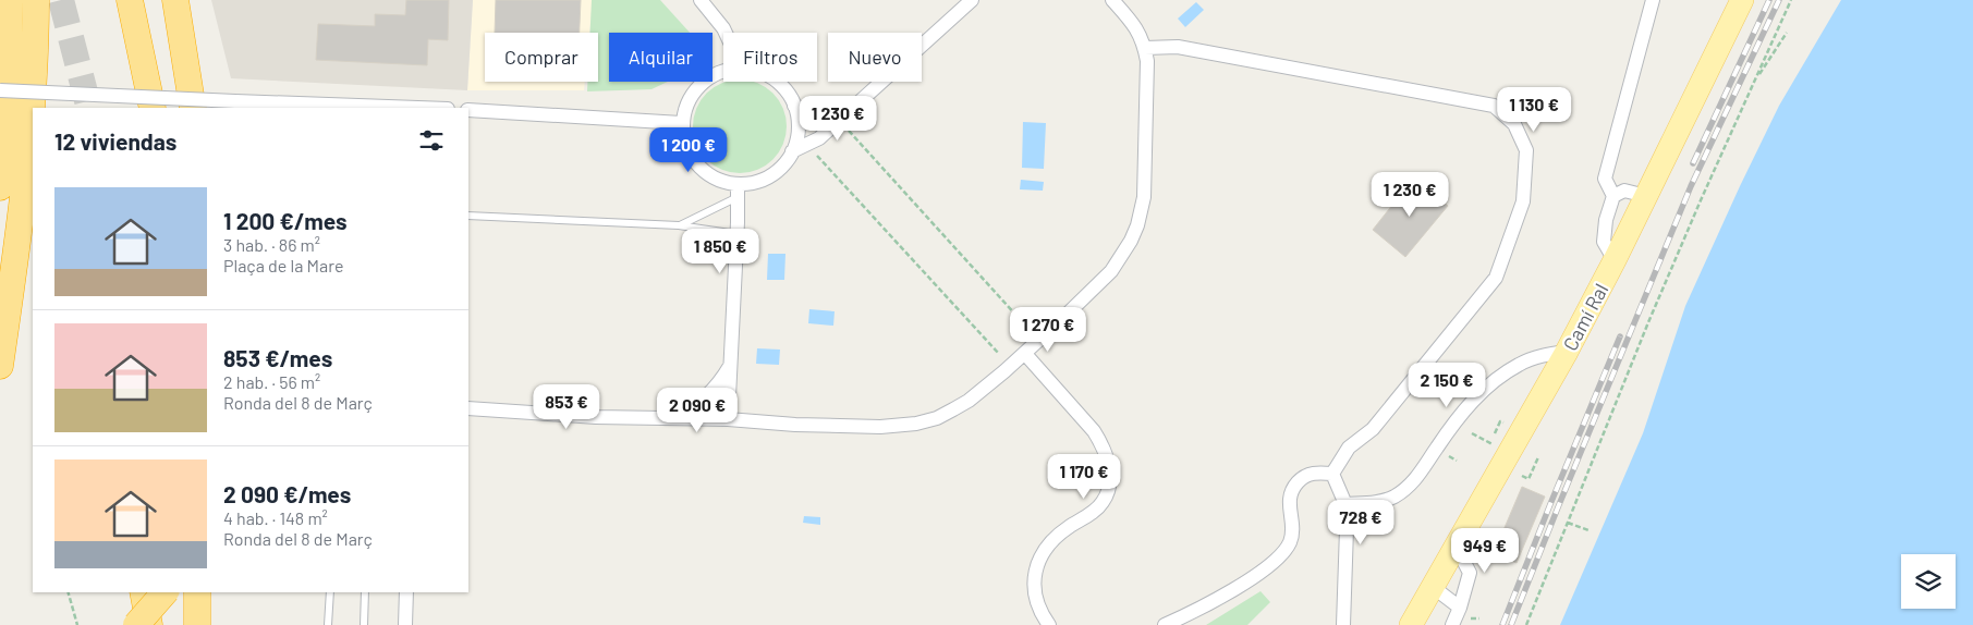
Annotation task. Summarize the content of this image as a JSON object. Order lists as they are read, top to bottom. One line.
{"streets":{"main road":["Camí Ral"]},"page":{"chip":["Comprar","Alquilar","Filtros","Nuevo"],"price":["1 130 €","1 230 €","1 200 €","1 230 €","1 850 €","1 270 €","2 150 €","853 €","2 090 €","1 170 €","728 €","949 €"],"heading":"12 viviendas","list":[{"name":"1 200 €/mes","note":"3 hab. · 86 m² · Plaça de la Mare"},{"name":"853 €/mes","note":"2 hab. · 56 m² · Ronda del 8 de Març"},{"name":"2 090 €/mes","note":"4 hab. · 148 m² · Ronda del 8 de Març"}]}}
